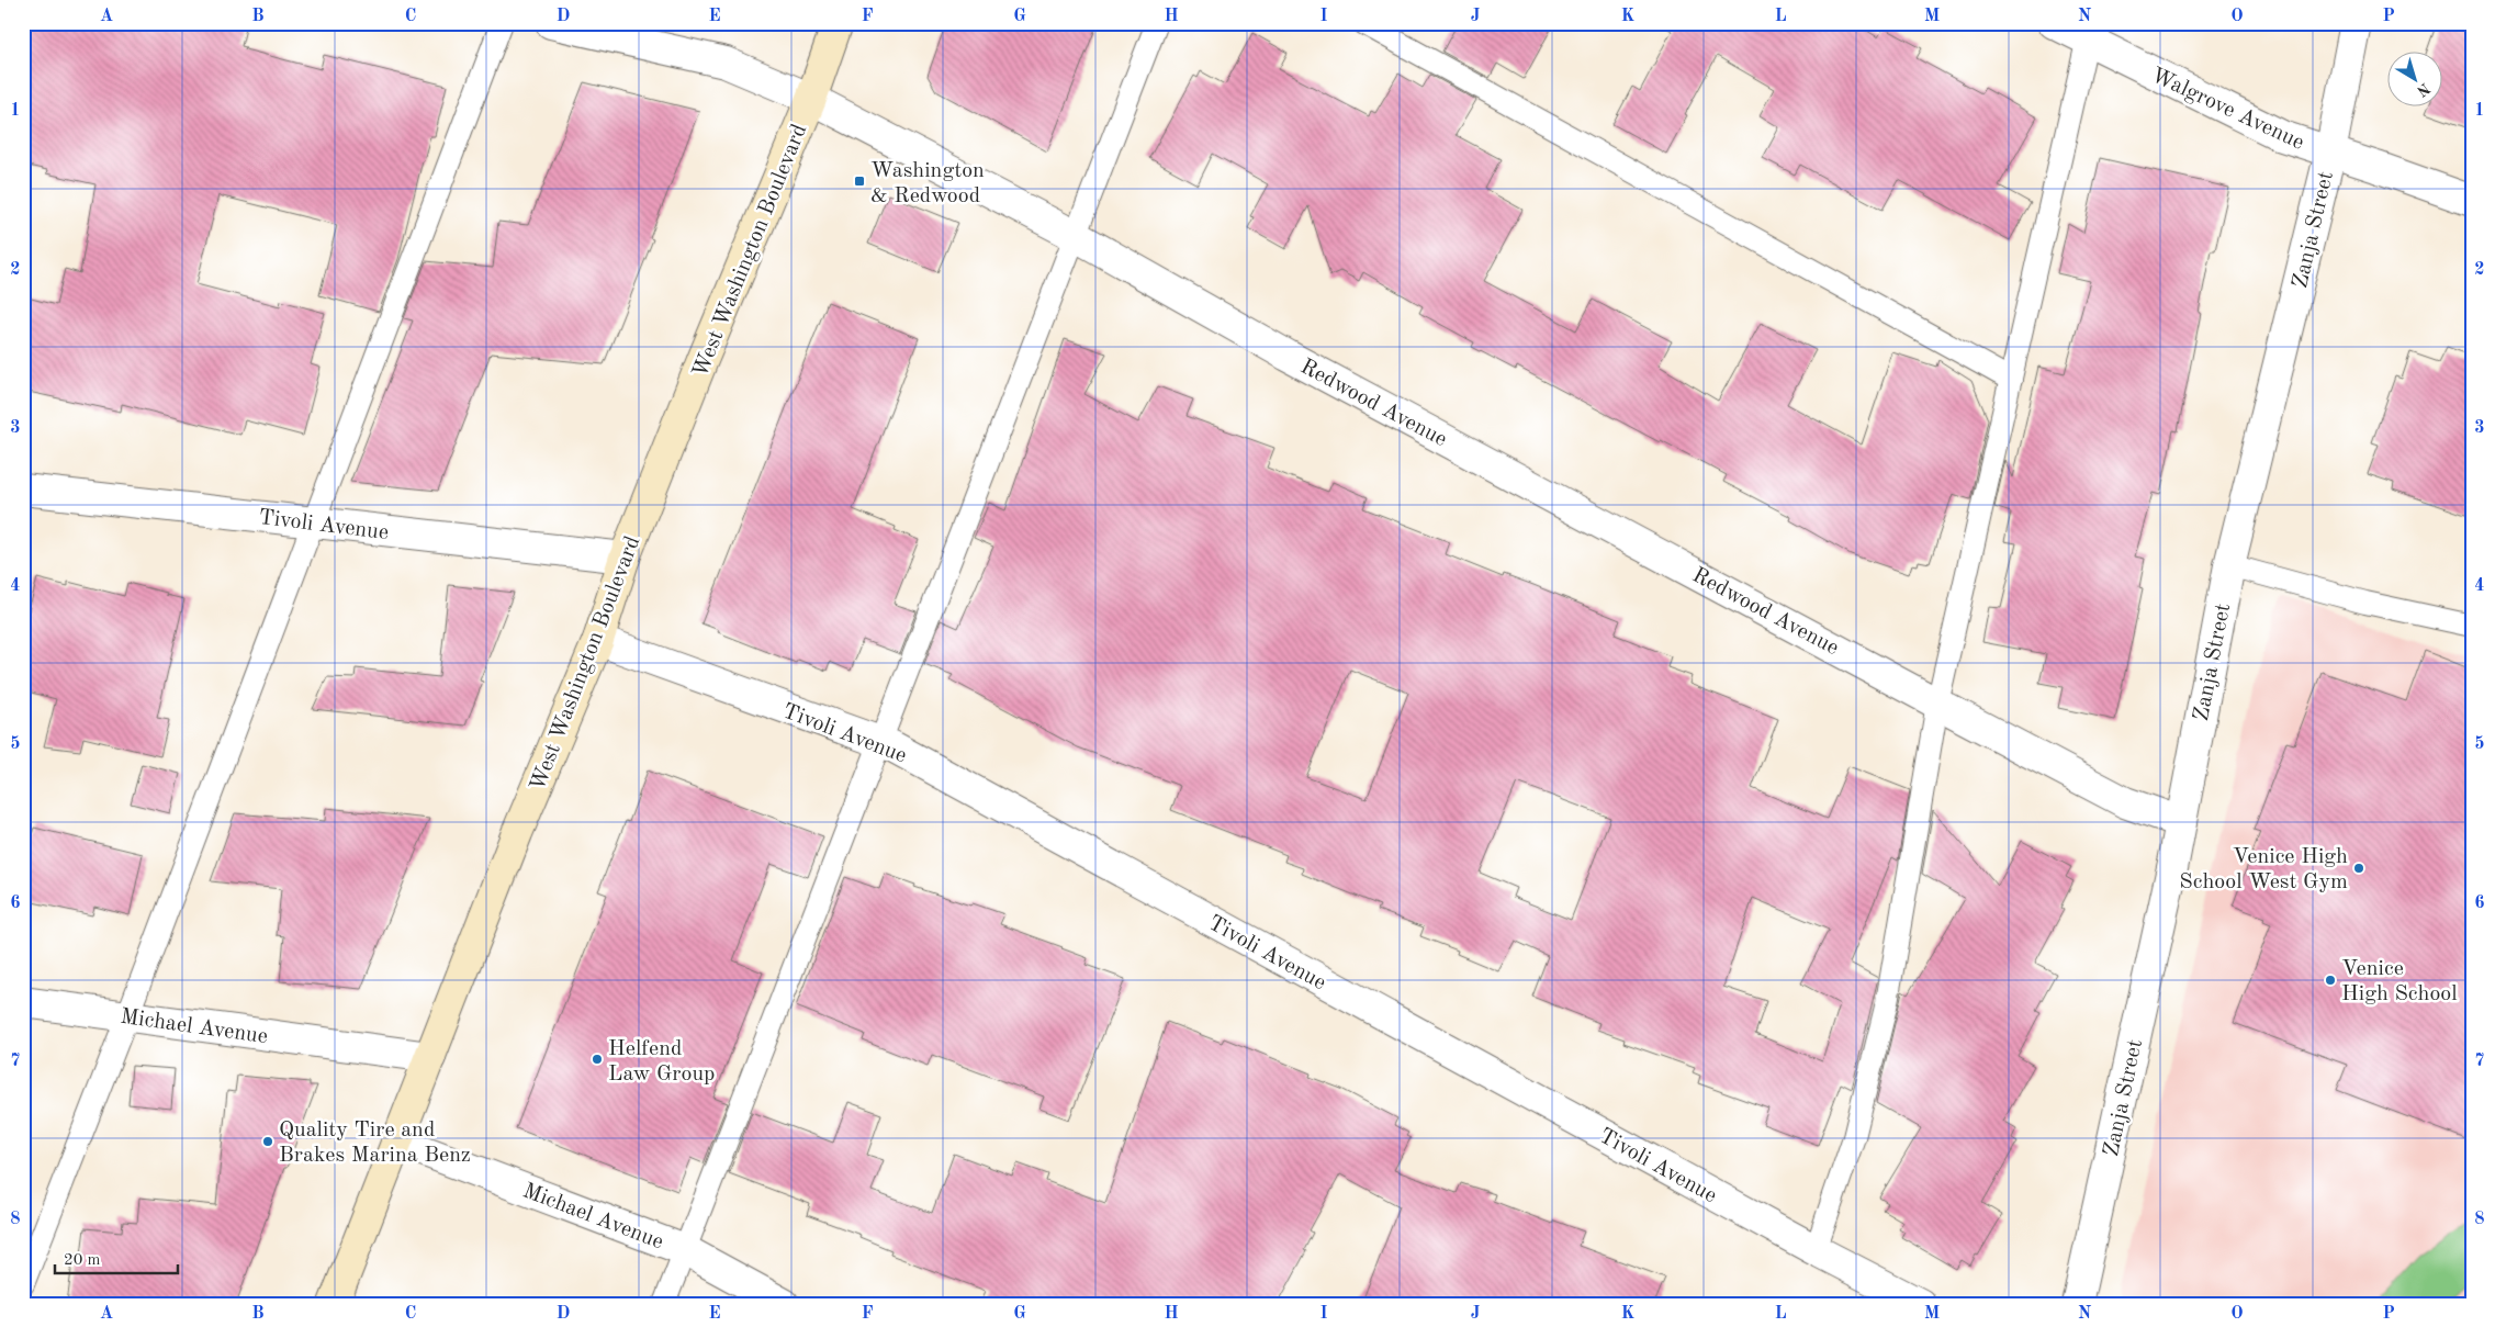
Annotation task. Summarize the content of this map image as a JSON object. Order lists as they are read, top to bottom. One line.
{"streets":{"main road":["West Washington Boulevard"],"street":["Walgrove Avenue","Zanja Street","Redwood Avenue","Tivoli Avenue","Michael Avenue"]},"crossings":[["Walgrove Avenue","Zanja Street"],["Zanja Street","Redwood Avenue"],["West Washington Boulevard","Redwood Avenue"],["West Washington Boulevard","Tivoli Avenue"],["West Washington Boulevard","Michael Avenue"]],"places":{"transit":["Washington & Redwood"],"other":["Venice High School West Gym","Venice High School","Helfend Law Group","Quality Tire and Brakes Marina Benz"]},"scale_bar":"20 m","north":"bottom right","grid":{"columns":["A","B","C","D","E","F","G","H","I","J","K","L","M","N","O","P"],"rows":["1","2","3","4","5","6","7","8"]}}
